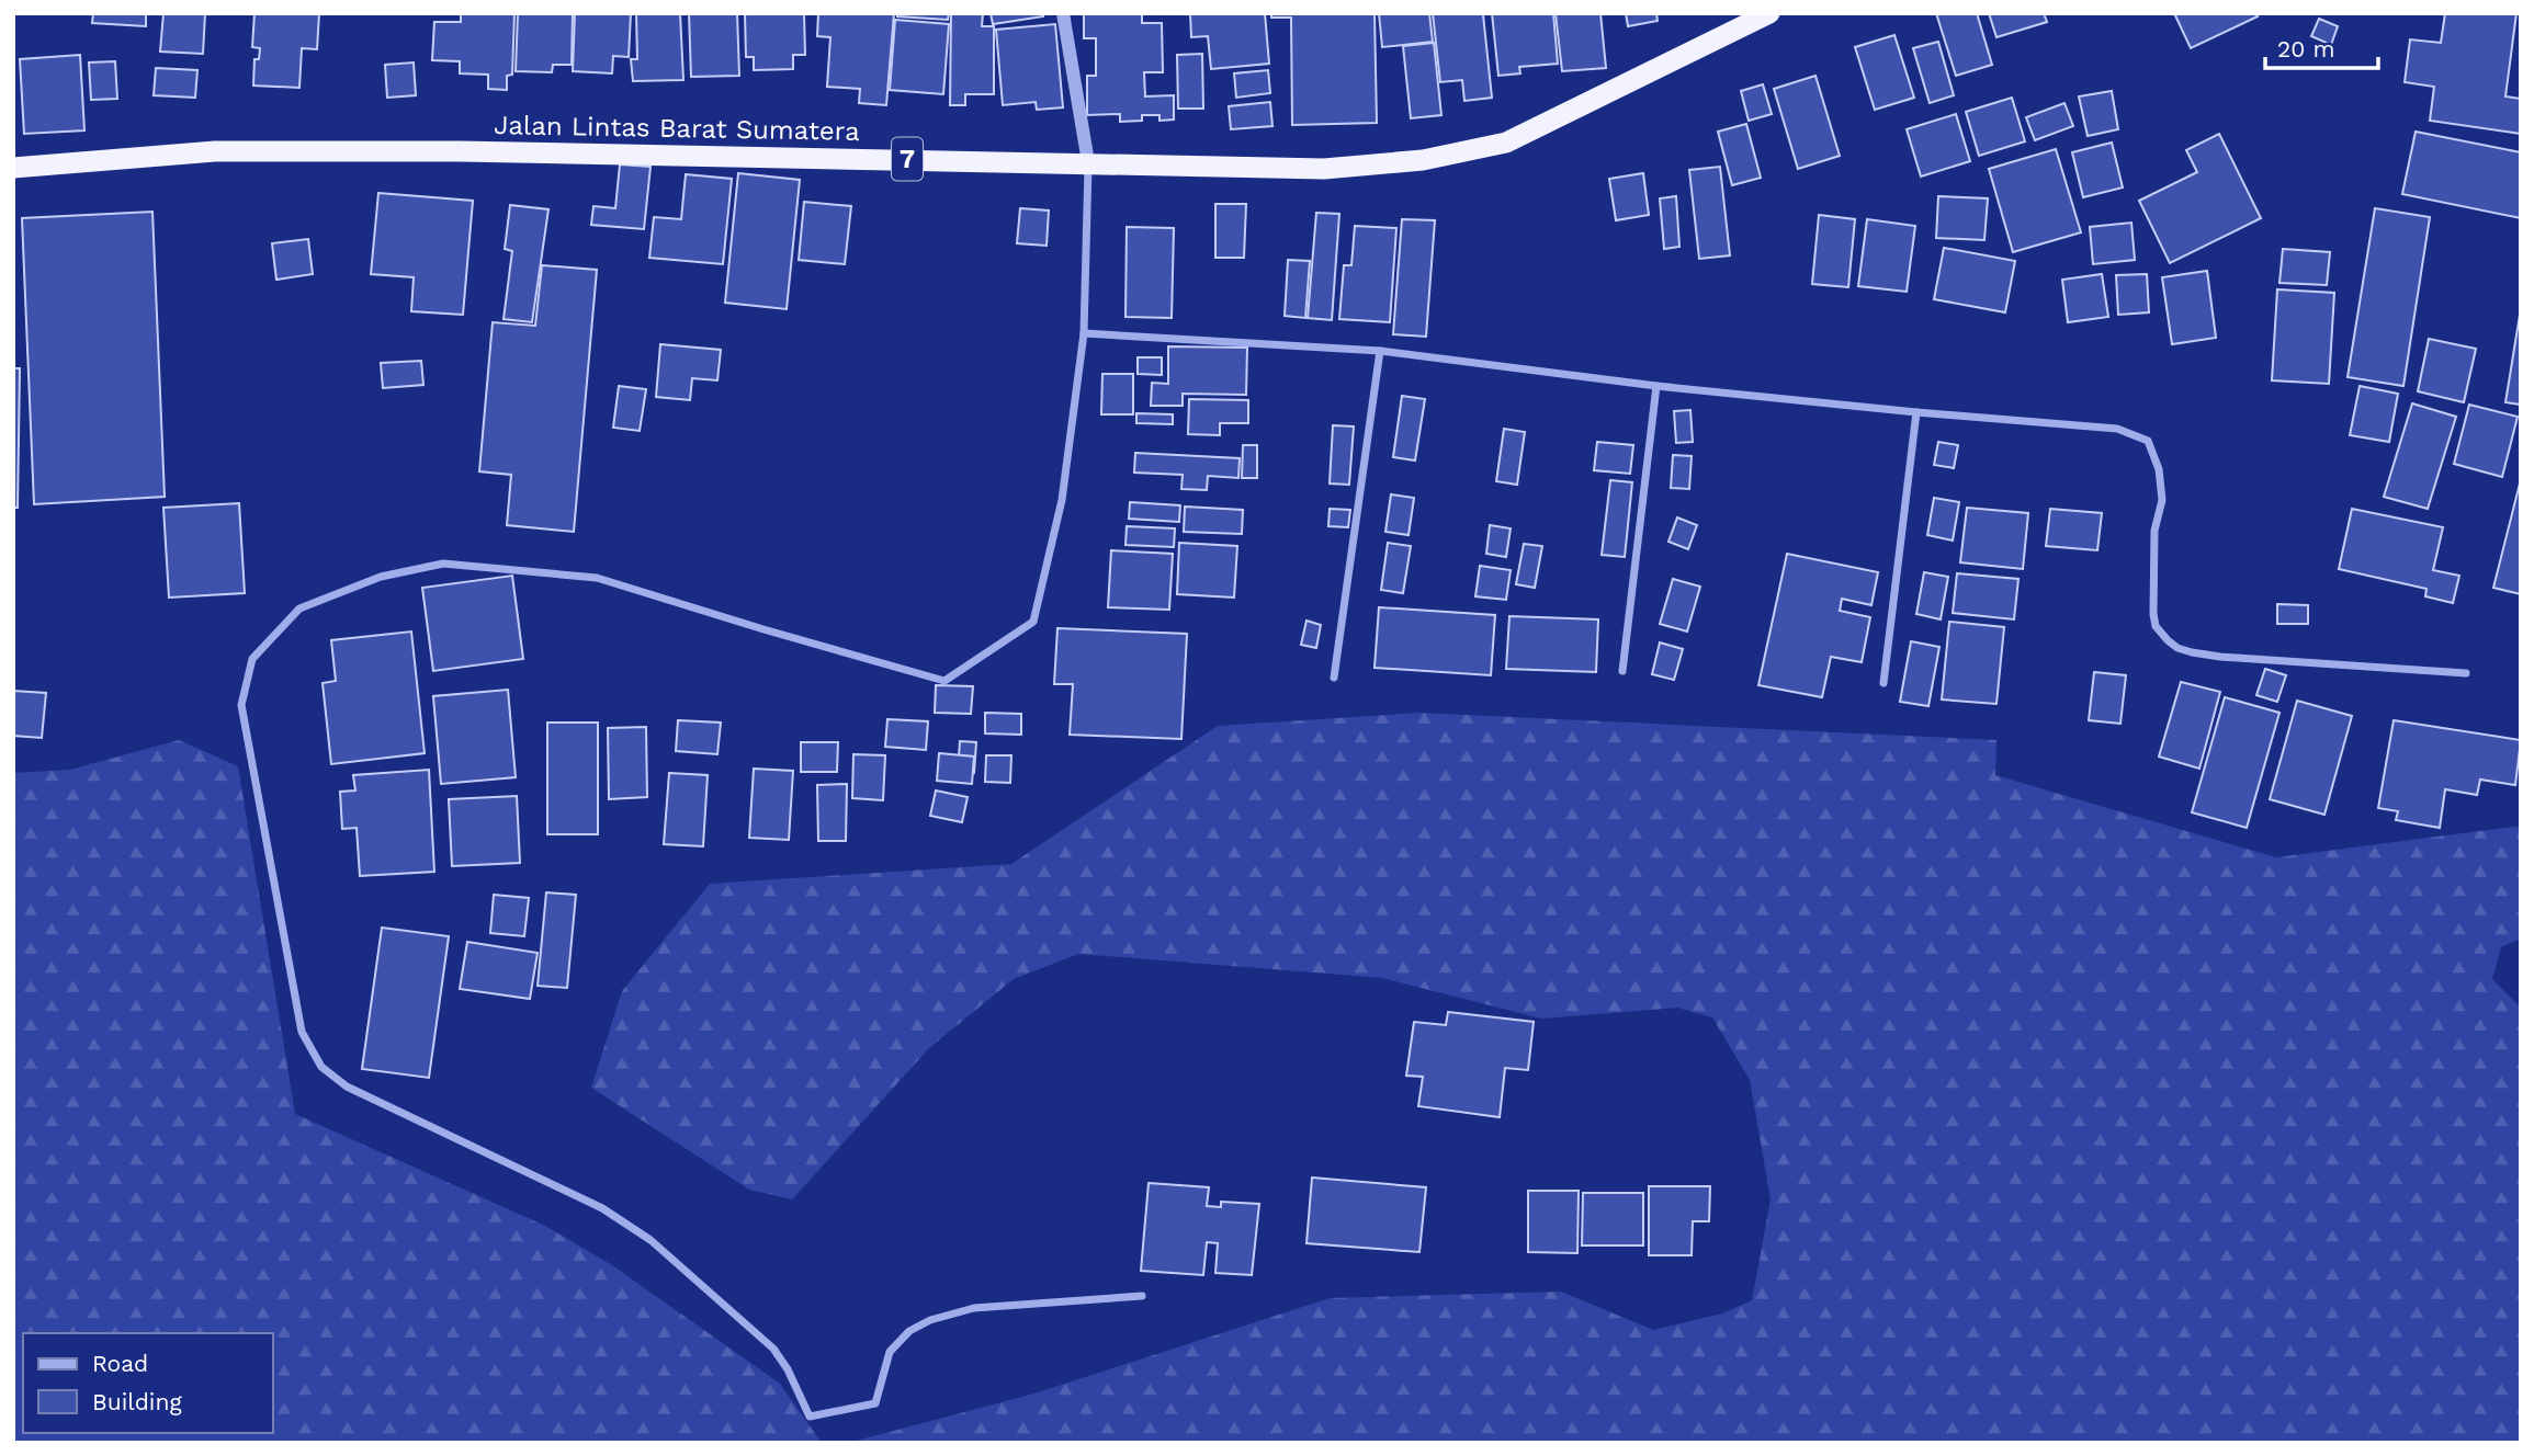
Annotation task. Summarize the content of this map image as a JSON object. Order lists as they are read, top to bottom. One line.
{"streets":{"highway":["Jalan Lintas Barat Sumatera","7"]},"legend":["Road","Building"],"scale_bar":"20 m"}
